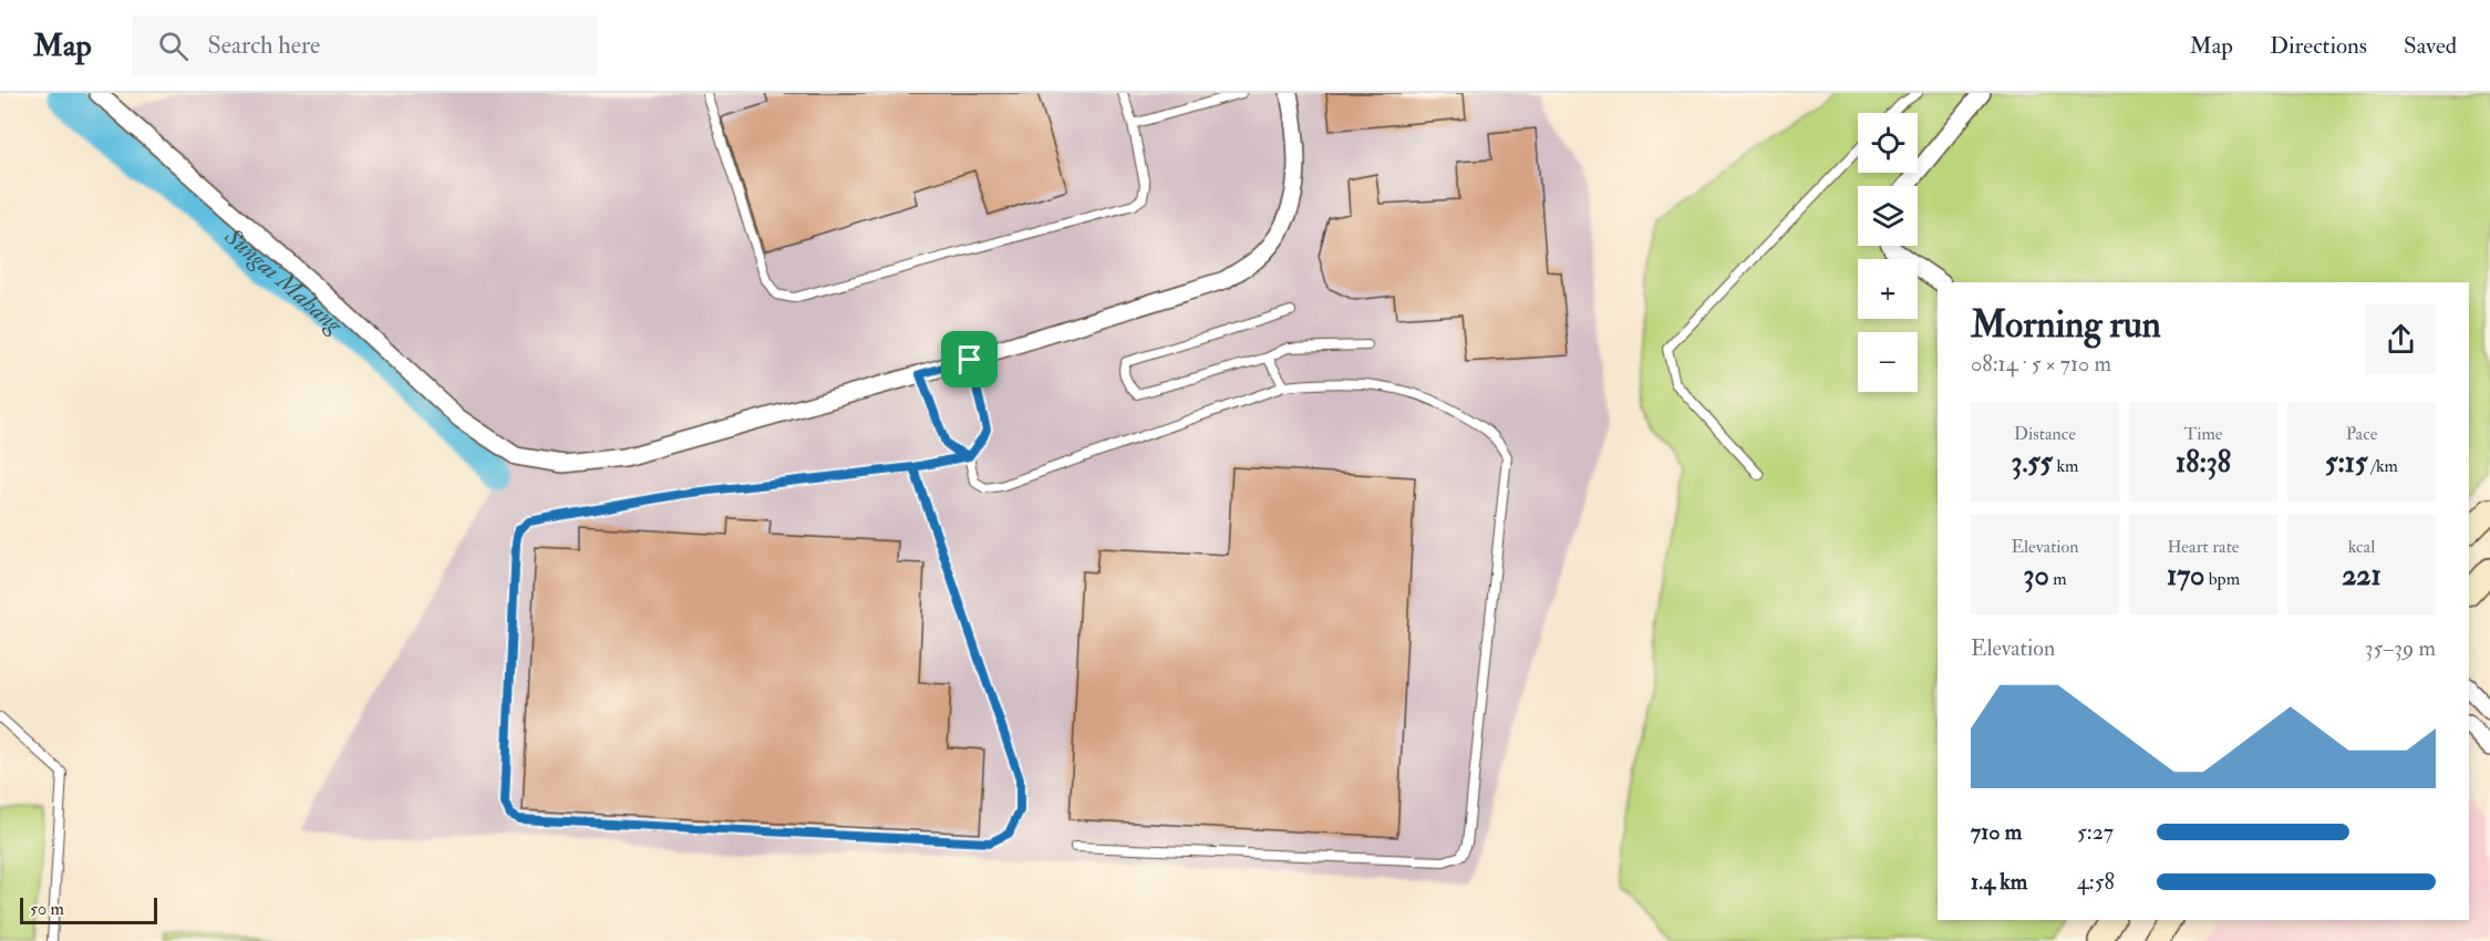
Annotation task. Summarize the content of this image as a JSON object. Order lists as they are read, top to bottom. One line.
{"water":["Sungai Mahang"],"scale_bar":"50 m","page":{"header":"Map","search":"Search here","nav":["Map","Directions","Saved"],"map_buttons":["+","−"],"heading":["Morning run","08:14 · 5 × 710 m"],"stats":[["Distance","3.55 km"],["Time","18:38"],["Pace","5:15 /km"],["Elevation","30 m"],["Heart rate","170 bpm"],["kcal","221"]],"chart":["Elevation","35–39 m"],"list":[{"name":"710 m","note":"5:27"},{"name":"1.4 km","note":"4:58"}],"scale":"50 m"}}
